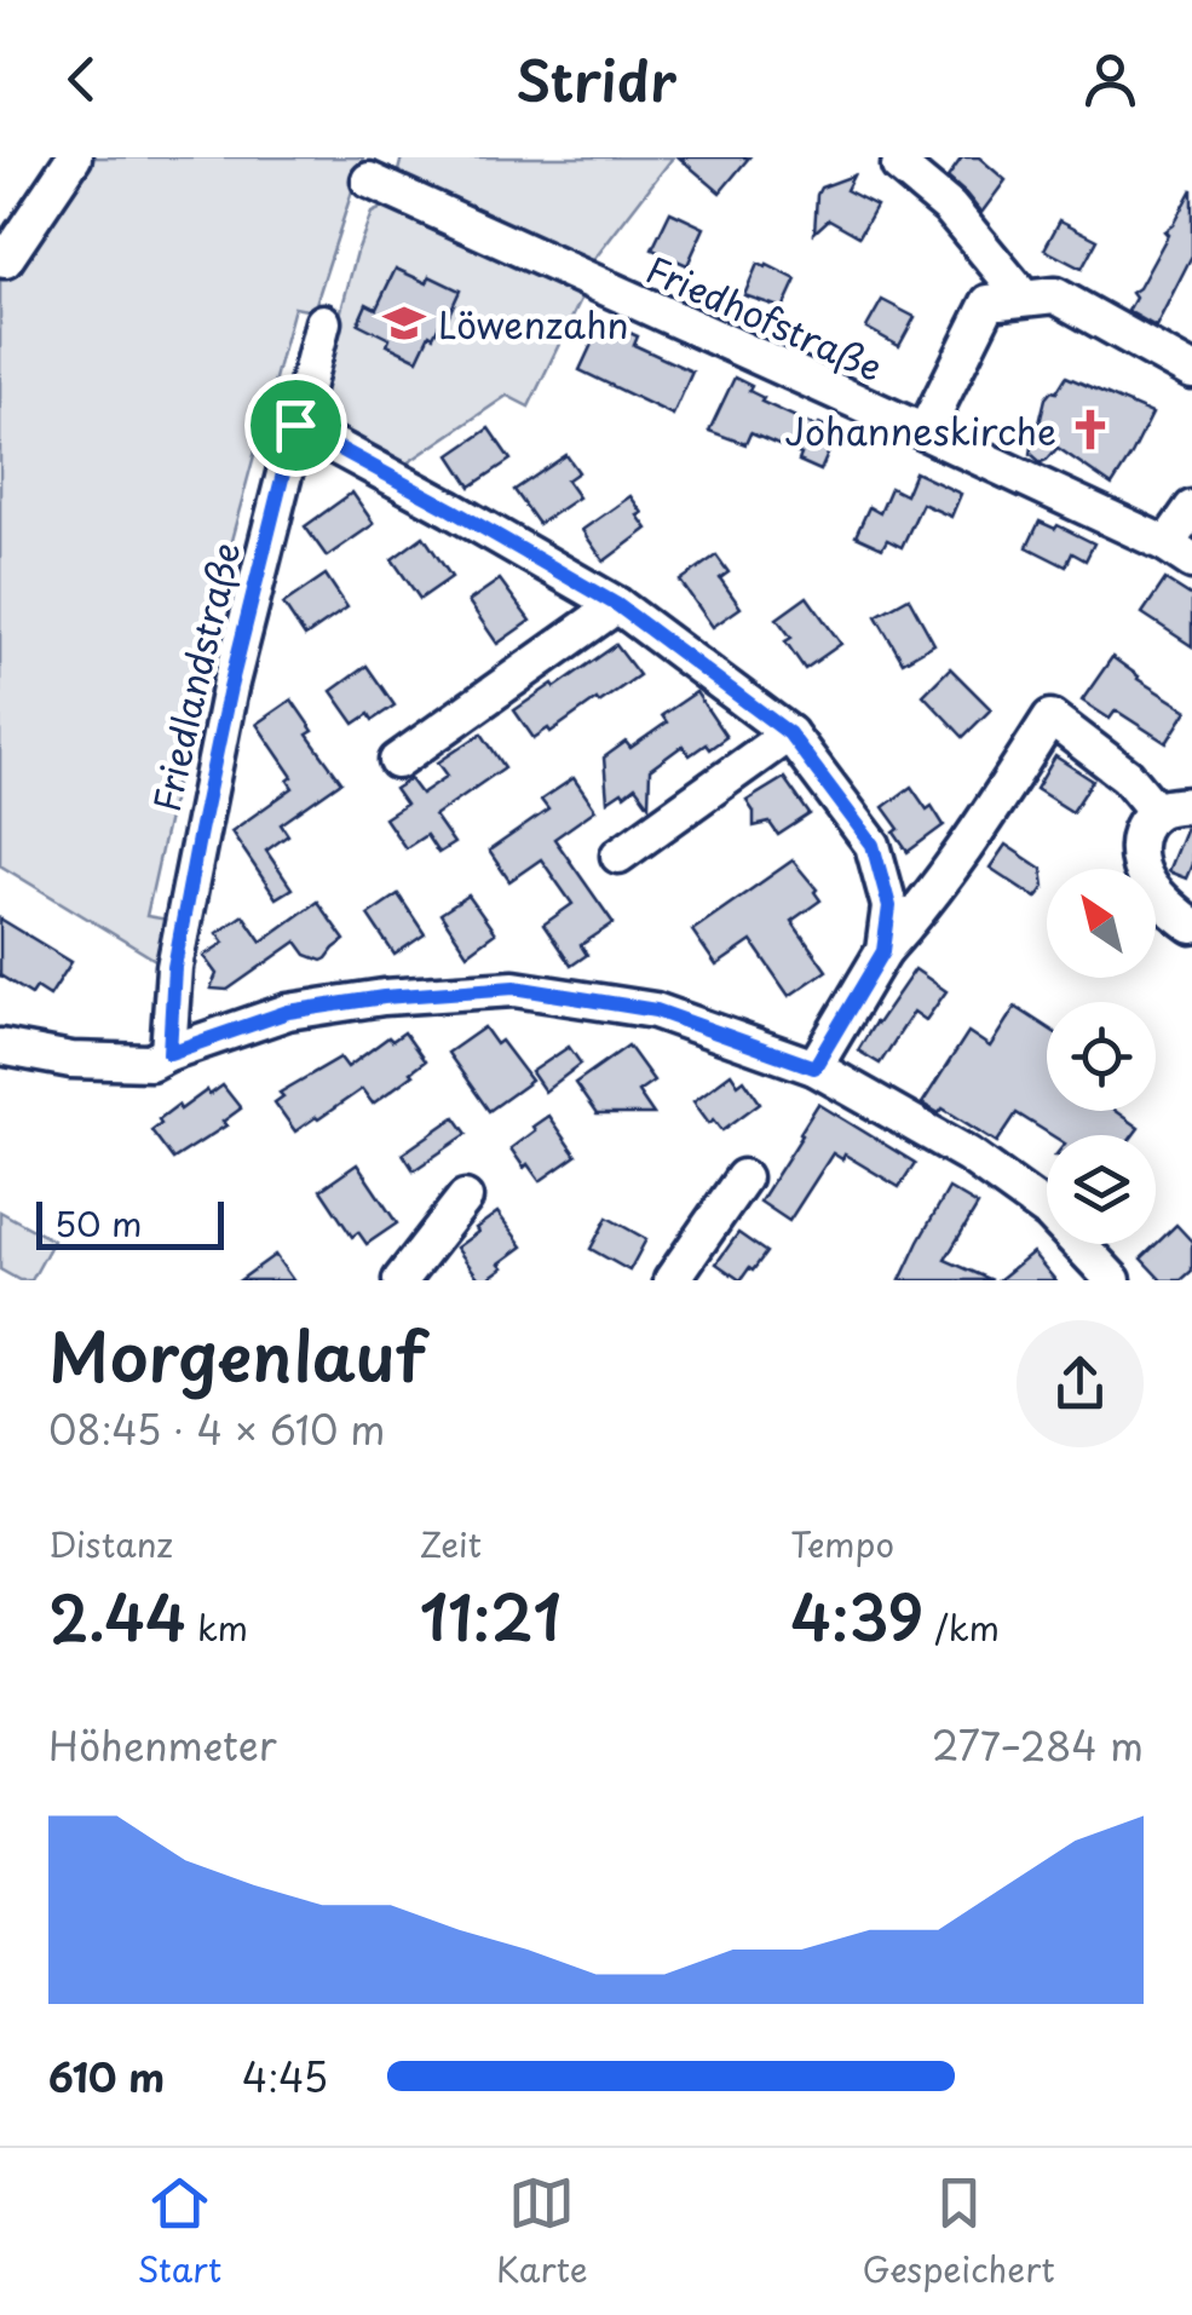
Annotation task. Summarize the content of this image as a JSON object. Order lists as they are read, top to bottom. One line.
{"streets":{"street":["Friedhofstraße","Friedlandstraße"]},"places":{"school or university":["Löwenzahn"],"church":["Johanneskirche"]},"scale_bar":"50 m","north":"top left","page":{"header":"Stridr","scale":"50 m","heading":["Morgenlauf","08:45 · 4 × 610 m"],"stats":[["Distanz","2.44 km"],["Zeit","11:21"],["Tempo","4:39 /km"]],"chart":["Höhenmeter","277–284 m"],"list":[{"name":"610 m","note":"4:45"}],"tabs":["Start","Karte","Gespeichert"]}}
